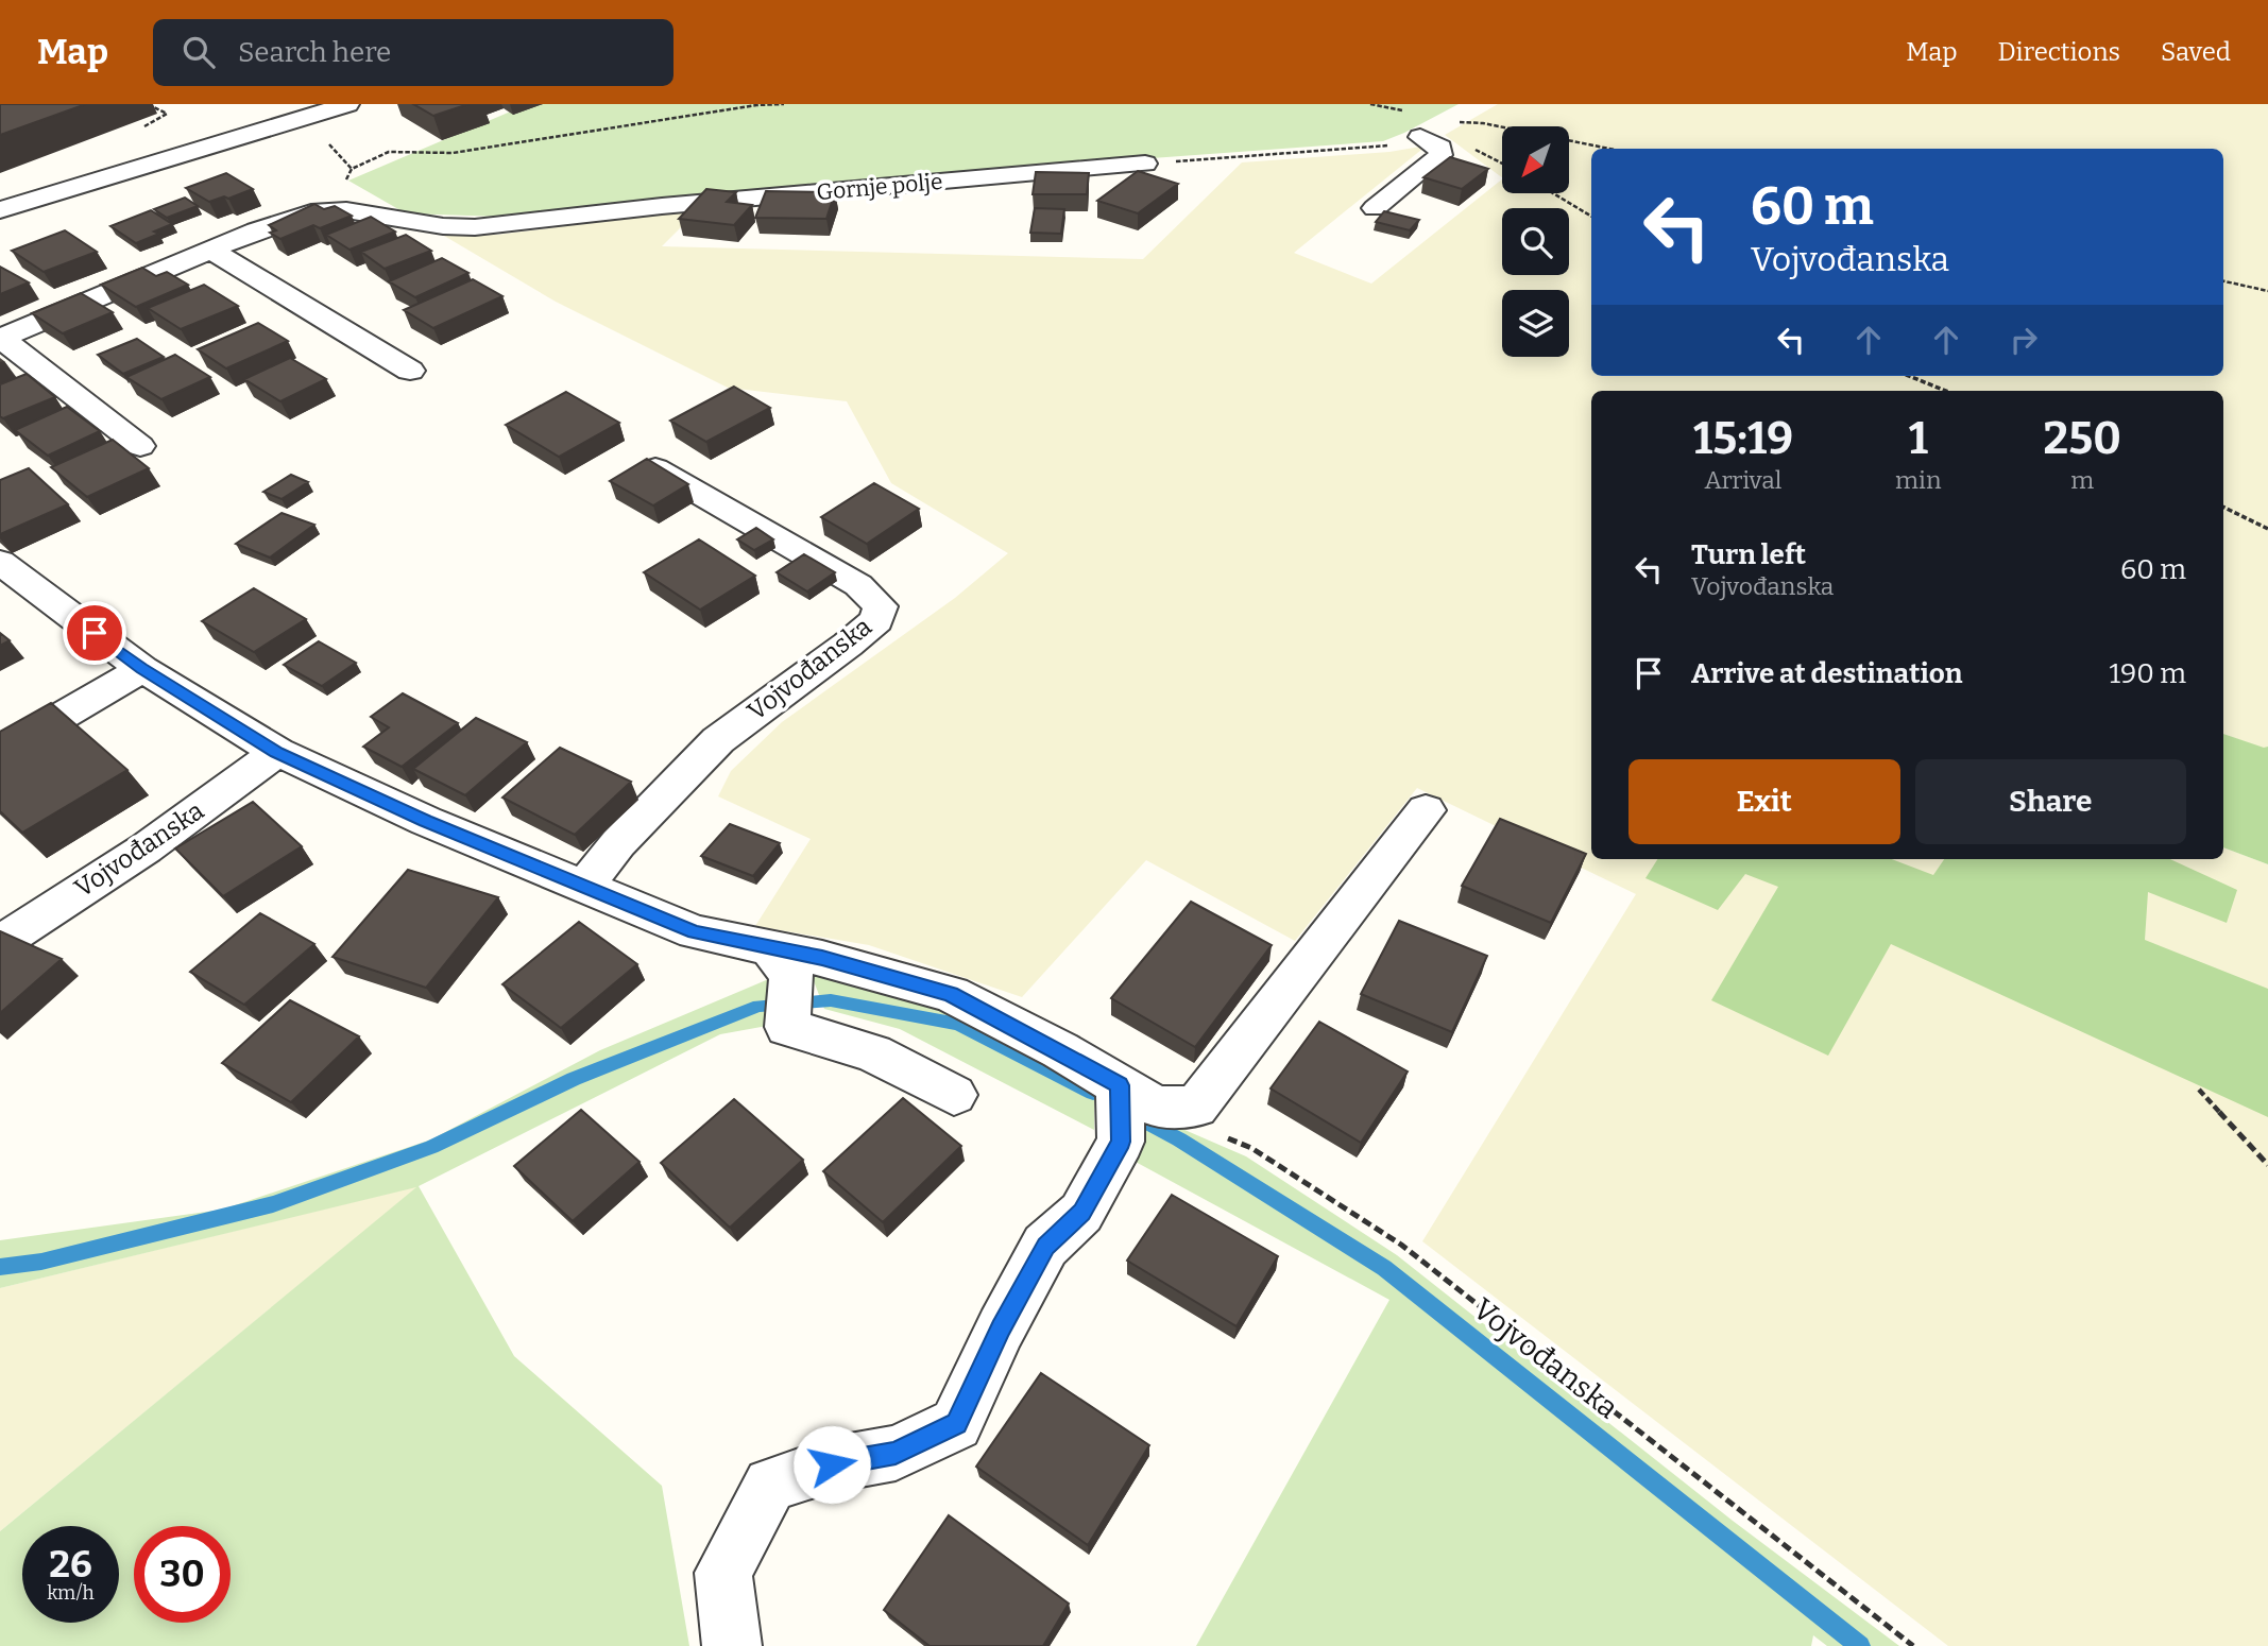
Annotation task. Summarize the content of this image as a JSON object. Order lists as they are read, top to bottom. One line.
{"streets":{"street":["Gornje polje","Vojvođanska"]},"north":"bottom left","page":{"header":"Map","search":"Search here","nav":["Map","Directions","Saved"],"turn":["60 m","Vojvođanska"],"eta":["15:19","Arrival","1","min","250","m"],"list":[{"name":"Turn left","note":"Vojvođanska","value":"60 m"},{"name":"Arrive at destination","value":"190 m"}],"buttons":["Exit","Share"],"speed":"26 km/h","limit":"30"}}
